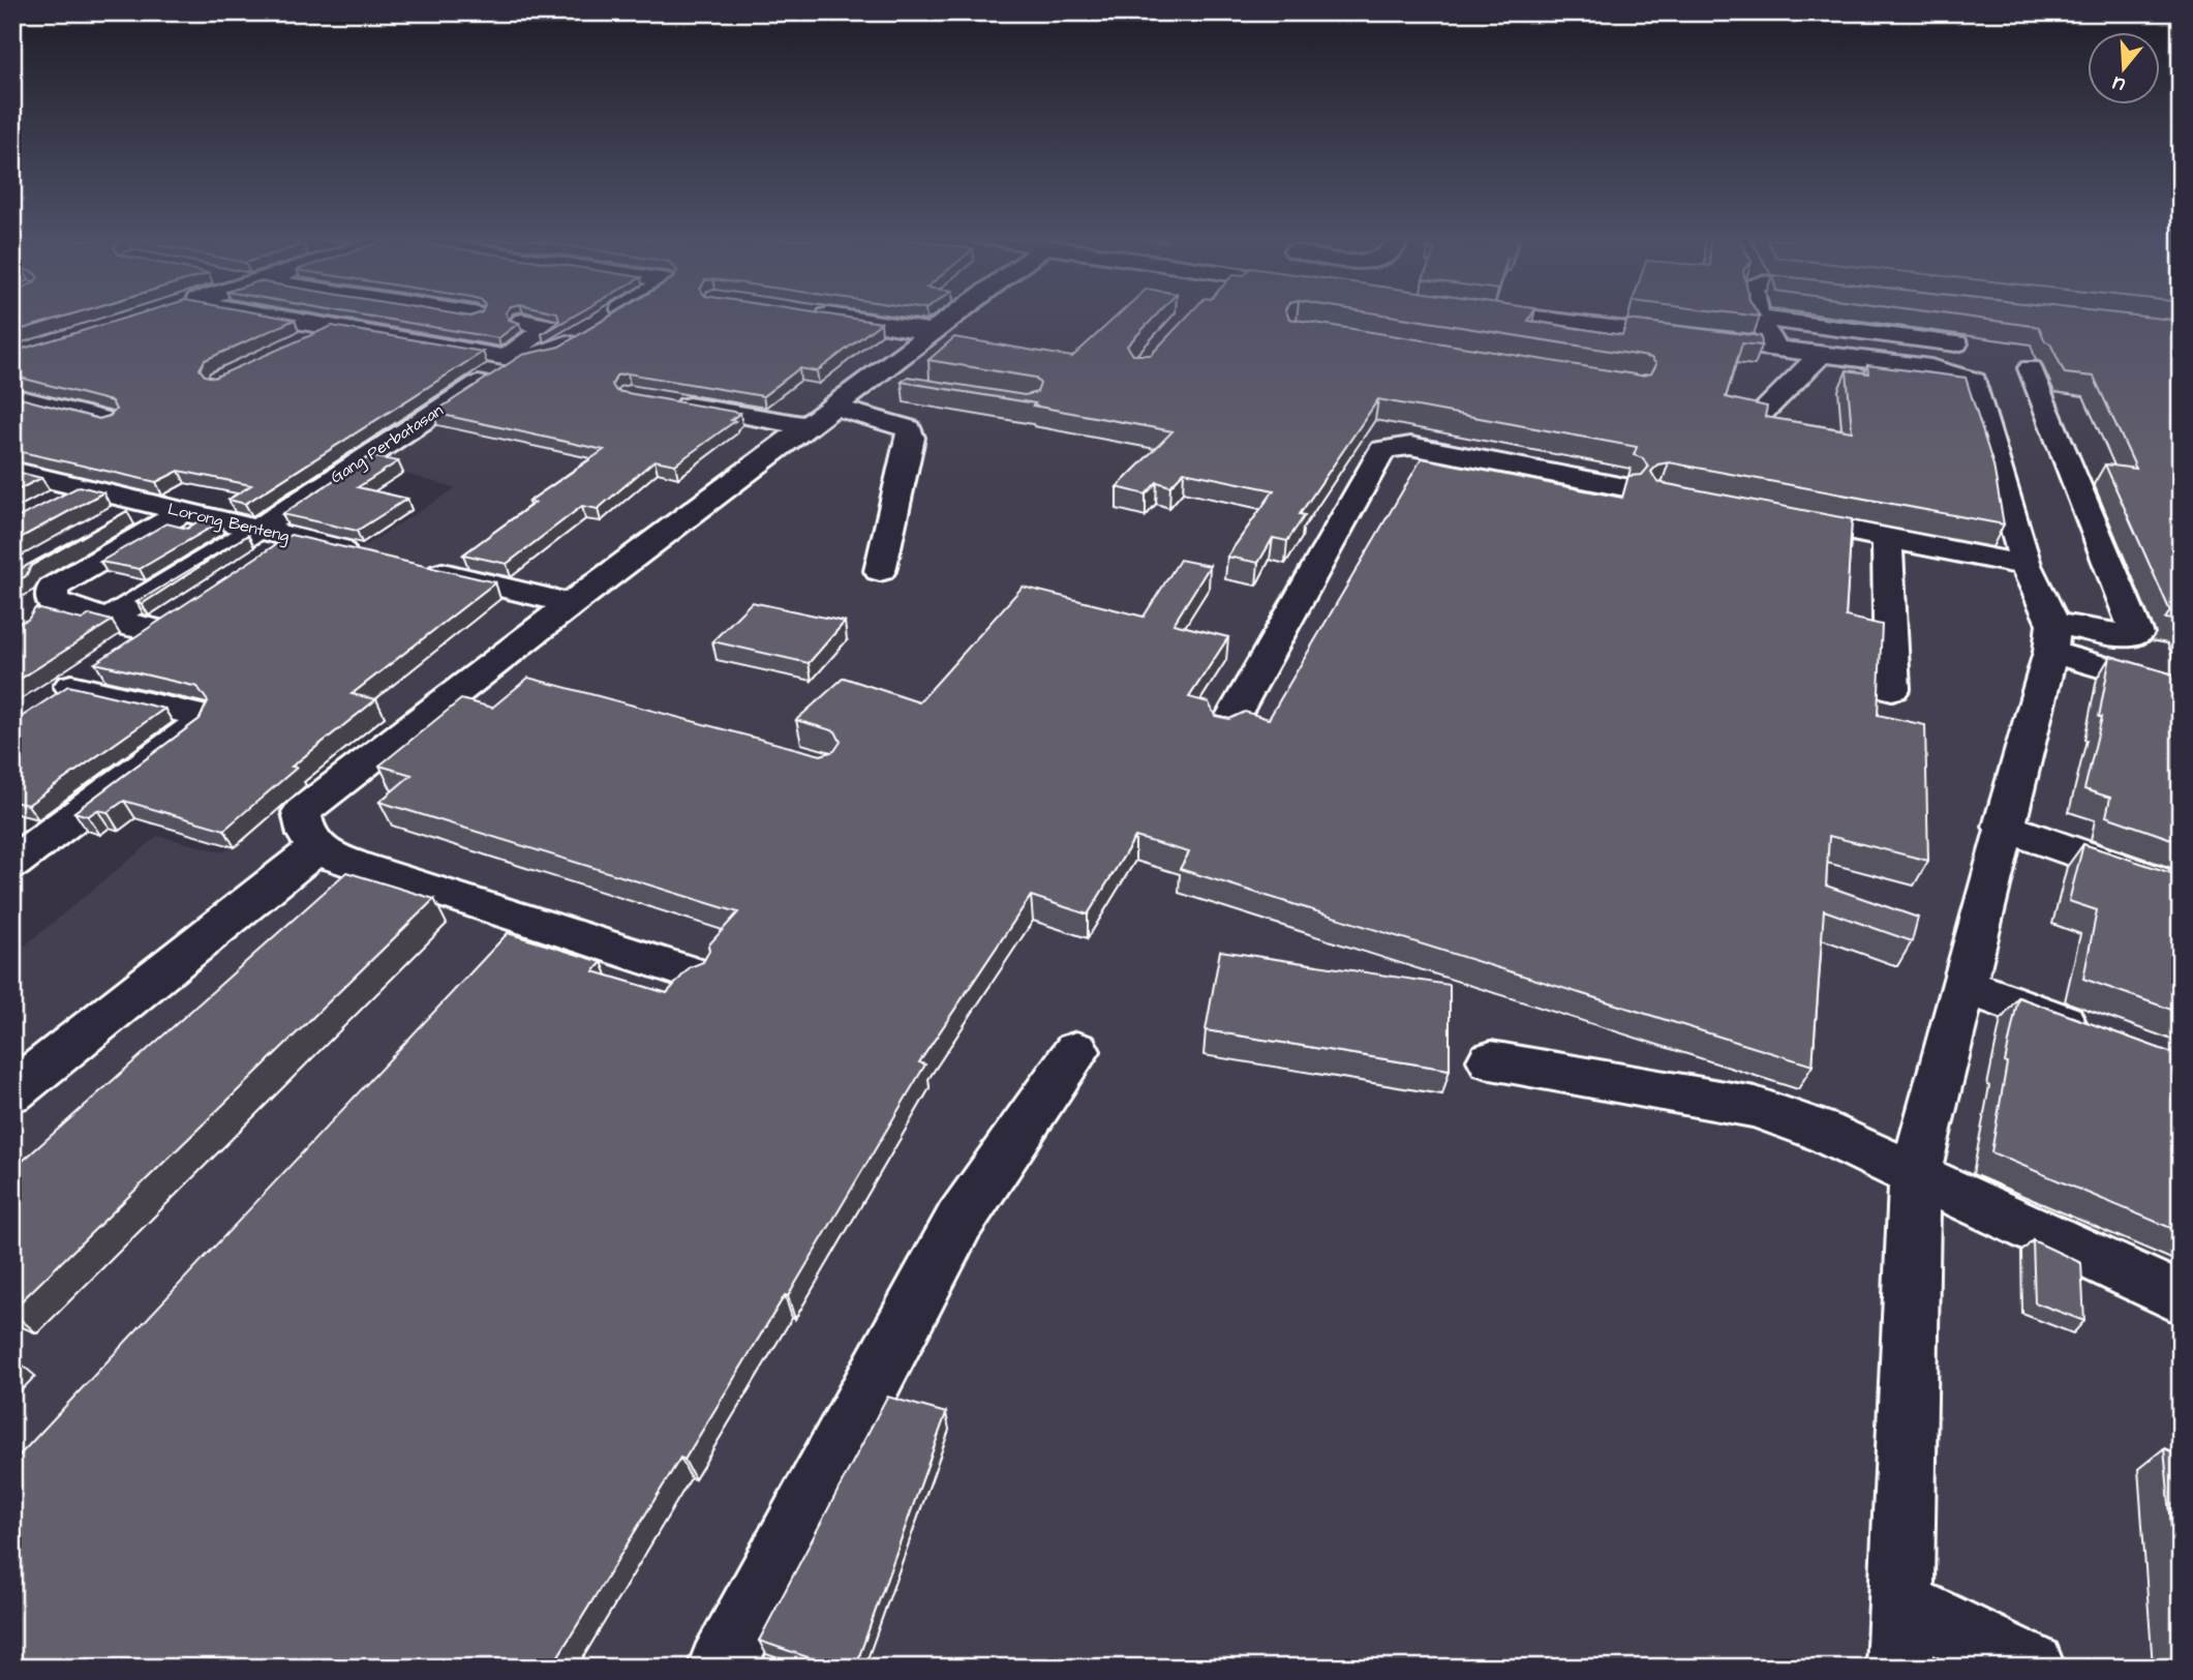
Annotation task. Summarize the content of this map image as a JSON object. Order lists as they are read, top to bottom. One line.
{"streets":{"street":["Gang Perbatasan","Lorong Benteng"]},"crossings":[["Gang Perbatasan","Lorong Benteng"]],"north":"bottom"}
